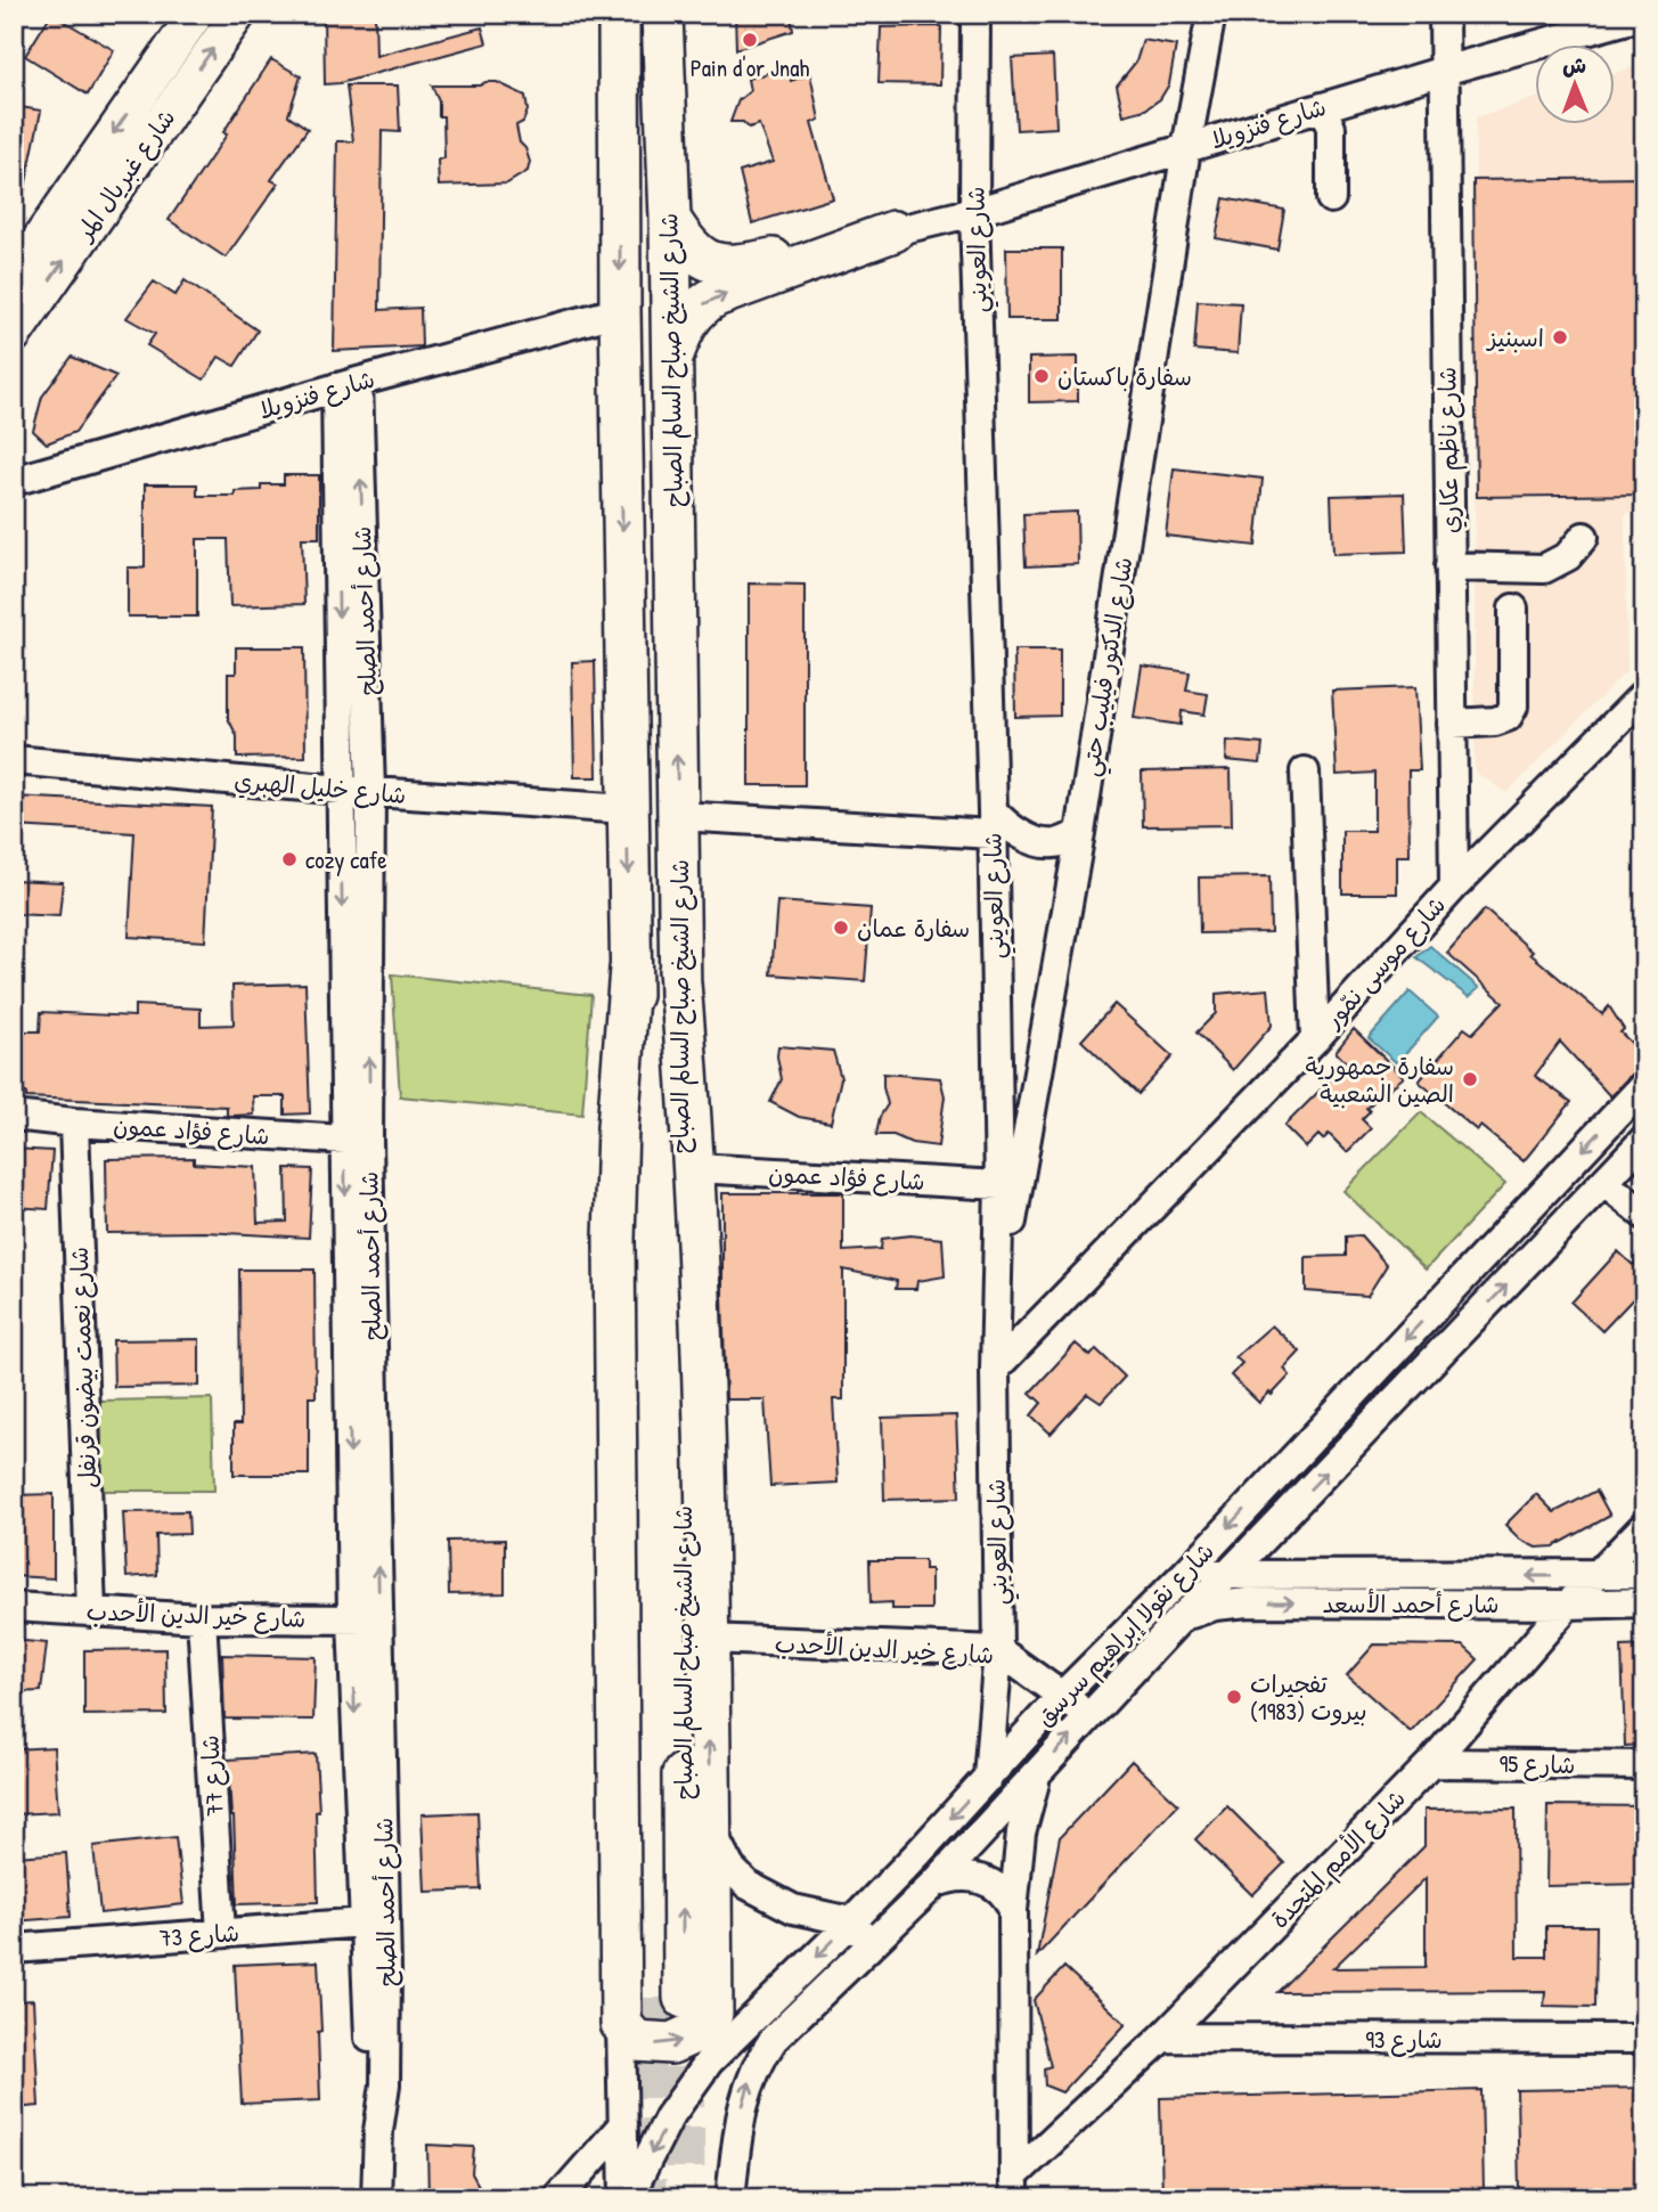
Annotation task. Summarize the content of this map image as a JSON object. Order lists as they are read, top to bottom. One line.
{"streets":{"highway":["شارع الشيخ صباح السالم الصباح"],"main road":["شارع غبريال المر"],"street":["شارع فنزويلا","شارع العويني","شارع ناظم عكاري","شارع أحمد الصلح","شارع الدكتور فيليب حتي","شارع خليل الهبري","شارع موسى نمّور","شارع فؤاد عمون","شارع نعمت بيضون قرنفل","شارع أحمد الأسعد","شارع خير الدين الأحدب","شارع نقولا إبراهيم سرسق","شارع 95","شارع 77","شارع الأمم المتحدة","شارع 73","شارع 93"]},"crossings":[["شارع فنزويلا","شارع العويني"],["شارع فنزويلا","شارع الشيخ صباح السالم الصباح"],["شارع فنزويلا","شارع ناظم عكاري"],["شارع فنزويلا","شارع أحمد الصلح"],["شارع فنزويلا","شارع الدكتور فيليب حتي"],["شارع العويني","شارع الدكتور فيليب حتي"],["شارع العويني","شارع موسى نمّور"],["شارع العويني","شارع فؤاد عمون"],["شارع العويني","شارع خير الدين الأحدب"],["شارع العويني","شارع نقولا إبراهيم سرسق"],["شارع الشيخ صباح السالم الصباح","شارع خليل الهبري"],["شارع الشيخ صباح السالم الصباح","شارع نقولا إبراهيم سرسق"],["شارع ناظم عكاري","شارع موسى نمّور"],["شارع أحمد الصلح","شارع خليل الهبري"],["شارع أحمد الصلح","شارع فؤاد عمون"],["شارع أحمد الصلح","شارع خير الدين الأحدب"],["شارع أحمد الصلح","شارع 73"],["شارع فؤاد عمون","شارع نعمت بيضون قرنفل"],["شارع نعمت بيضون قرنفل","شارع خير الدين الأحدب"],["شارع أحمد الأسعد","شارع نقولا إبراهيم سرسق"],["شارع أحمد الأسعد","شارع الأمم المتحدة"],["شارع خير الدين الأحدب","شارع نقولا إبراهيم سرسق"],["شارع خير الدين الأحدب","شارع 77"],["شارع 95","شارع الأمم المتحدة"],["شارع 77","شارع 73"],["شارع الأمم المتحدة","شارع 93"]],"places":["Pain d'or Jnah","اسبنيز","سفارة باكستان","cozy cafe","سفارة عمان","سفارة جمهورية الصين الشعبية","تفجيرات بيروت (1983)"],"north":"top"}
